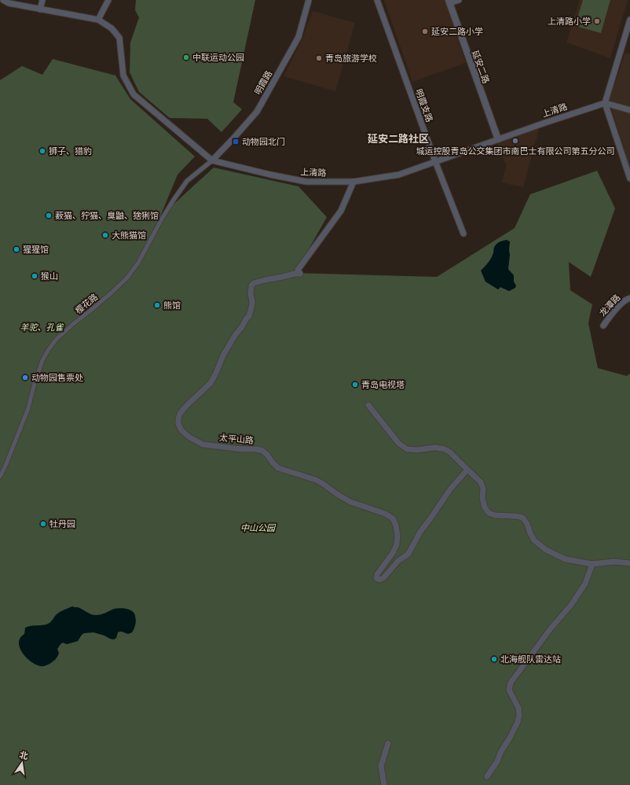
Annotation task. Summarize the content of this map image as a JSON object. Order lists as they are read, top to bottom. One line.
{"streets":{"street":["延安二路","明霞路","明霞支路","上清路","樱花路","龙潭路","太平山路"]},"crossings":[["延安二路","上清路"],["明霞路","上清路"],["明霞路","樱花路"],["明霞支路","上清路"],["上清路","樱花路"],["上清路","太平山路"]],"districts":["延安二路社区"],"parks":["羊驼、孔雀","中山公园"],"places":{"other":["上清路小学","延安二路小学","中联运动公园","青岛旅游学校","城运控股青岛公交集团市南巴士有限公司第五分公司","狮子、猎豹","薮猫、狞猫、臭鼬、猞猁馆","大熊猫馆","猩猩馆","猴山","熊馆","动物园售票处","青岛电视塔","牡丹园","北海舰队雷达站"],"transit":["动物园北门"]},"north":"top"}
